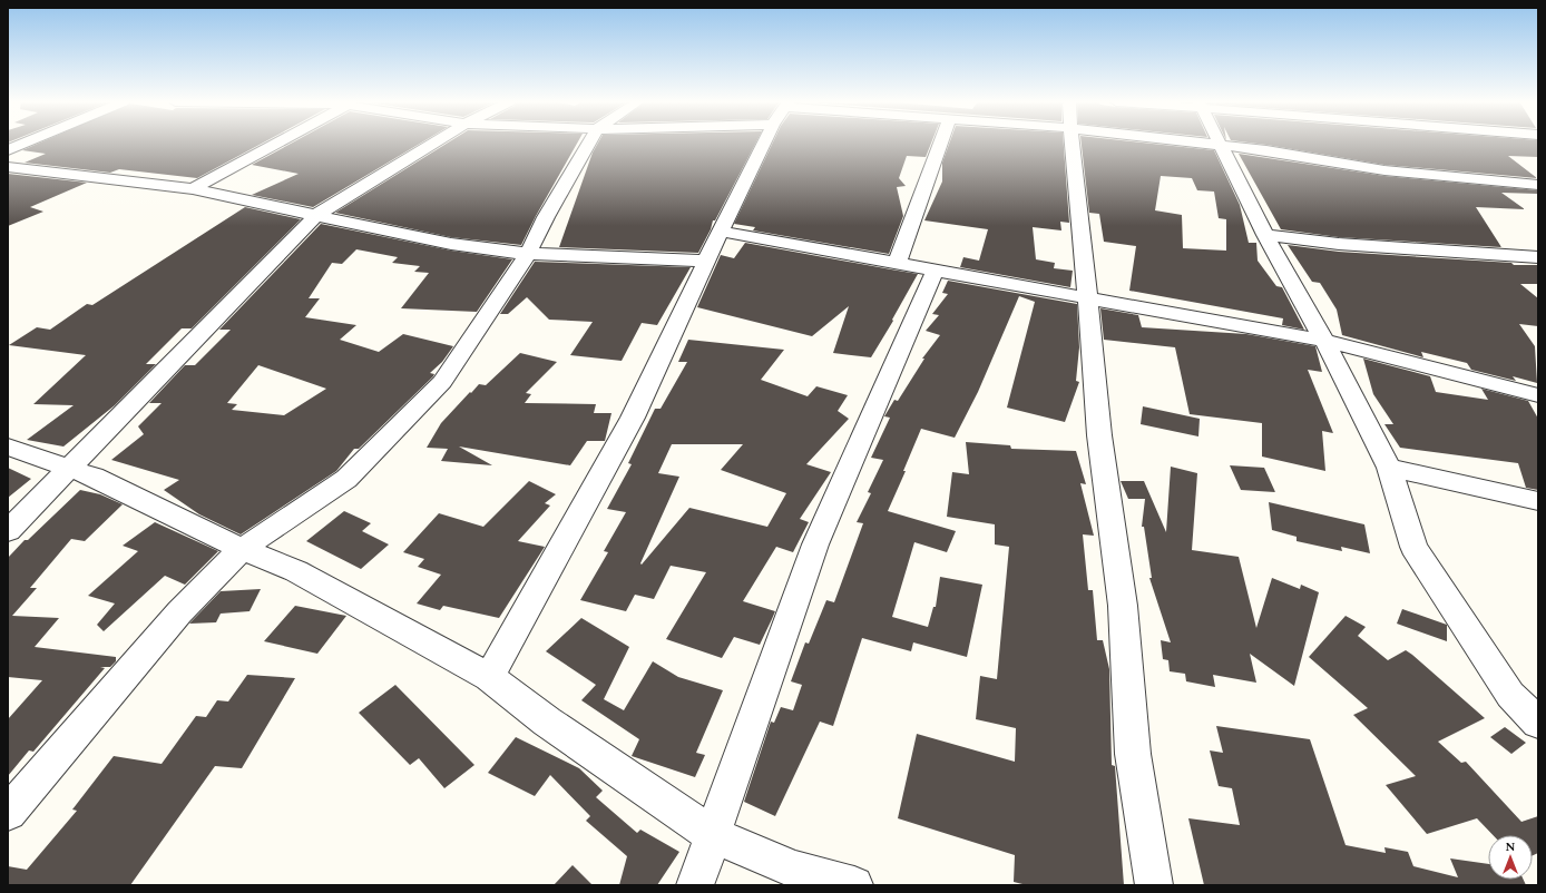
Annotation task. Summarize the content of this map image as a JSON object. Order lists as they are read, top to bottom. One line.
{"north":"top"}
